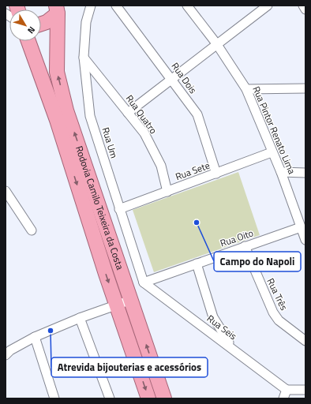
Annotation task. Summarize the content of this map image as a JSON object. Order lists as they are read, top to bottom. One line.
{"streets":{"highway":["Rodovia Camilo Teixeira da Costa"],"street":["Rua Dois","Rua Quatro","Rua Pintor Renato Lima","Rua Um","Rua Sete","Rua Oito","Rua Três","Rua Seis"]},"crossings":[["Rua Dois","Rua Sete"],["Rua Quatro","Rua Um"],["Rua Quatro","Rua Sete"],["Rua Pintor Renato Lima","Rua Sete"],["Rua Pintor Renato Lima","Rua Oito"],["Rua Um","Rua Sete"],["Rua Um","Rua Oito"],["Rua Um","Rua Seis"],["Rua Oito","Rua Três"],["Rua Oito","Rua Seis"]],"places":["Campo do Napoli","Atrevida bijouterias e acessórios"],"north":"bottom right"}
